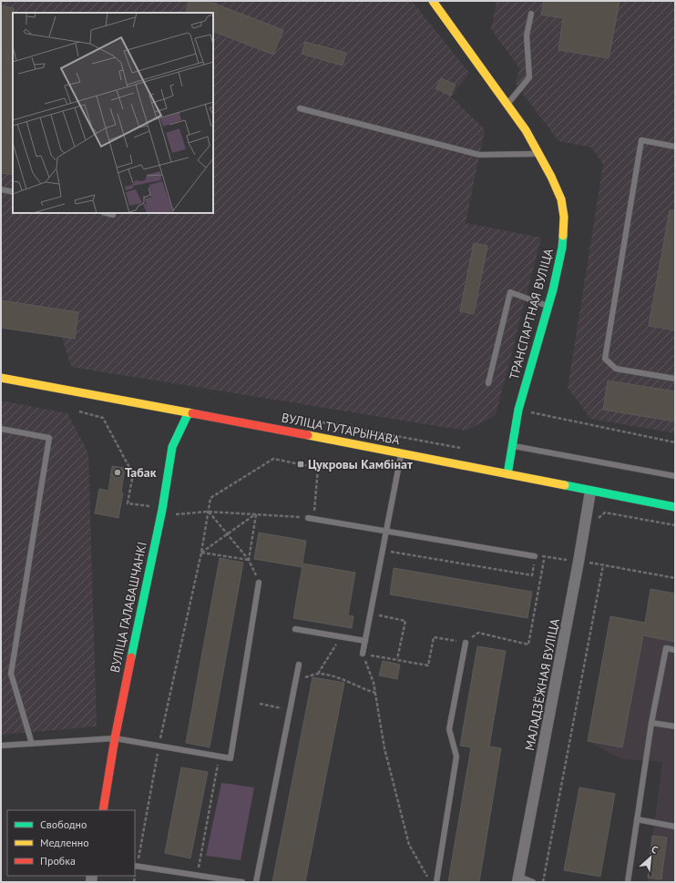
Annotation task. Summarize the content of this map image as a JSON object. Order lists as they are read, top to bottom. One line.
{"streets":{"street":["ТРАНСПАРТНАЯ ВУЛІЦА","ВУЛІЦА ТУТАРЫНАВА","ВУЛІЦА ГАЛАВАШЧАНКІ","МАЛАДЗЁЖНАЯ ВУЛІЦА"]},"crossings":[["ТРАНСПАРТНАЯ ВУЛІЦА","ВУЛІЦА ТУТАРЫНАВА"],["ВУЛІЦА ТУТАРЫНАВА","ВУЛІЦА ГАЛАВАШЧАНКІ"],["ВУЛІЦА ТУТАРЫНАВА","МАЛАДЗЁЖНАЯ ВУЛІЦА"]],"places":{"transit":["Цукровы Камбінат"],"other":["Табак"]},"legend":["Свободно","Медленно","Пробка"],"north":"top right"}
